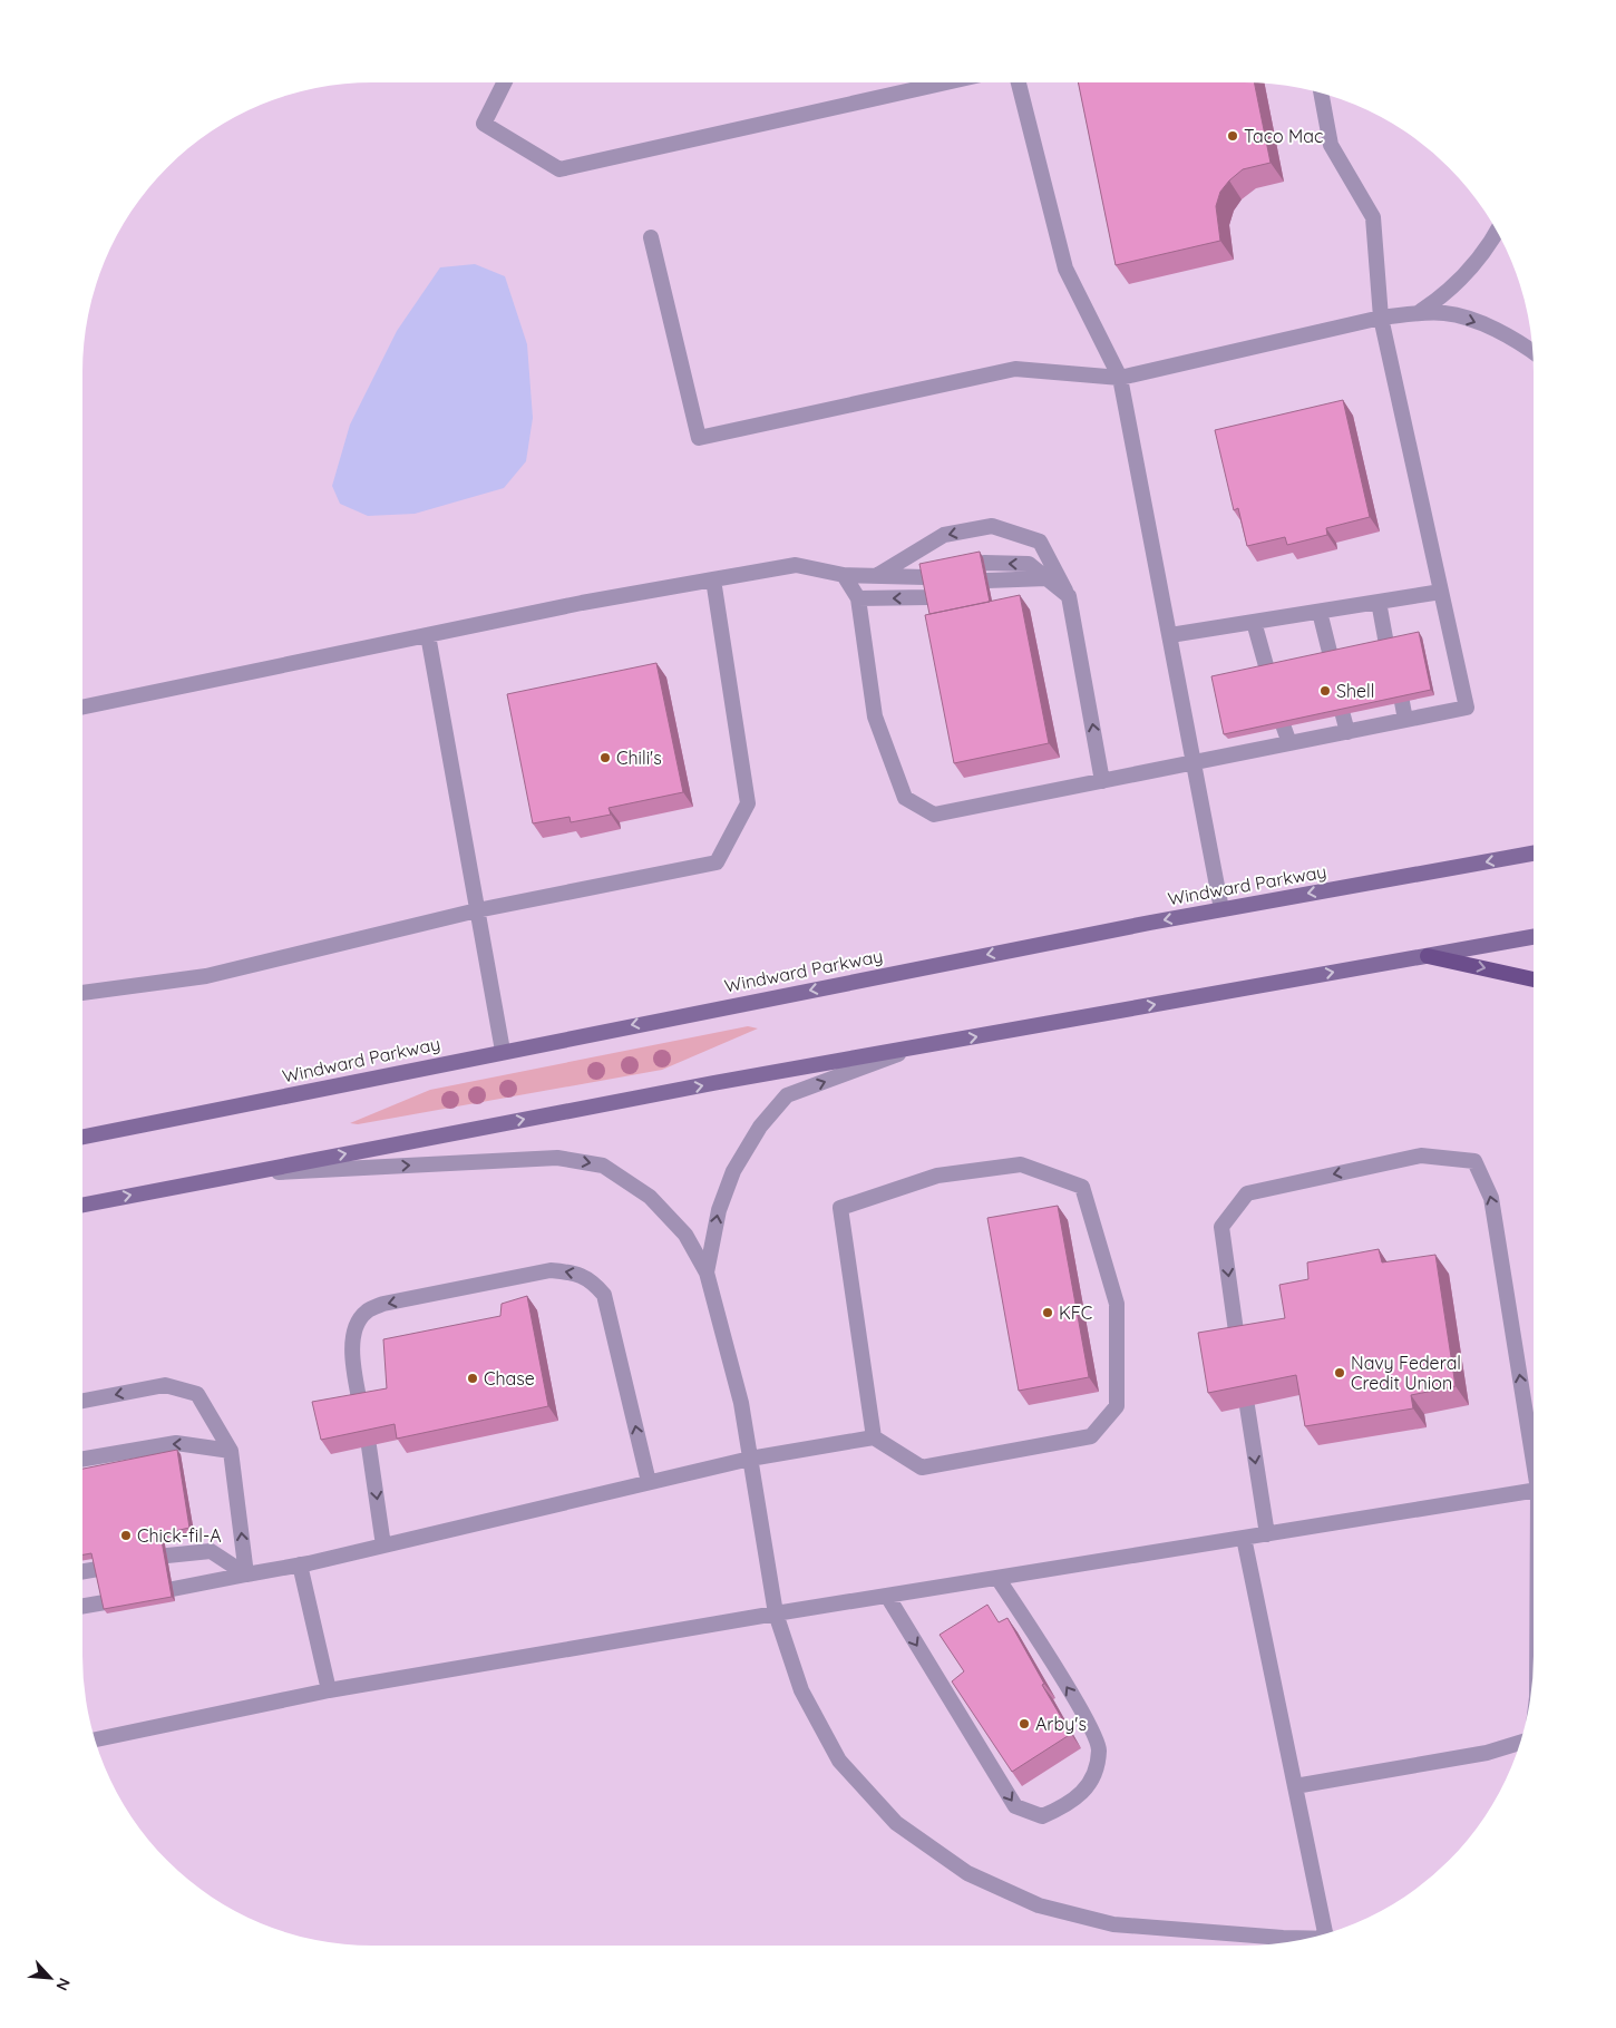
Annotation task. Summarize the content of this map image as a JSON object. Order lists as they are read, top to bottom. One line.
{"streets":{"main road":["Windward Parkway"]},"places":["Taco Mac","Shell","Chili's","KFC","Navy Federal Credit Union","Chase","Chick-fil-A","Arby's"],"north":"bottom right"}
